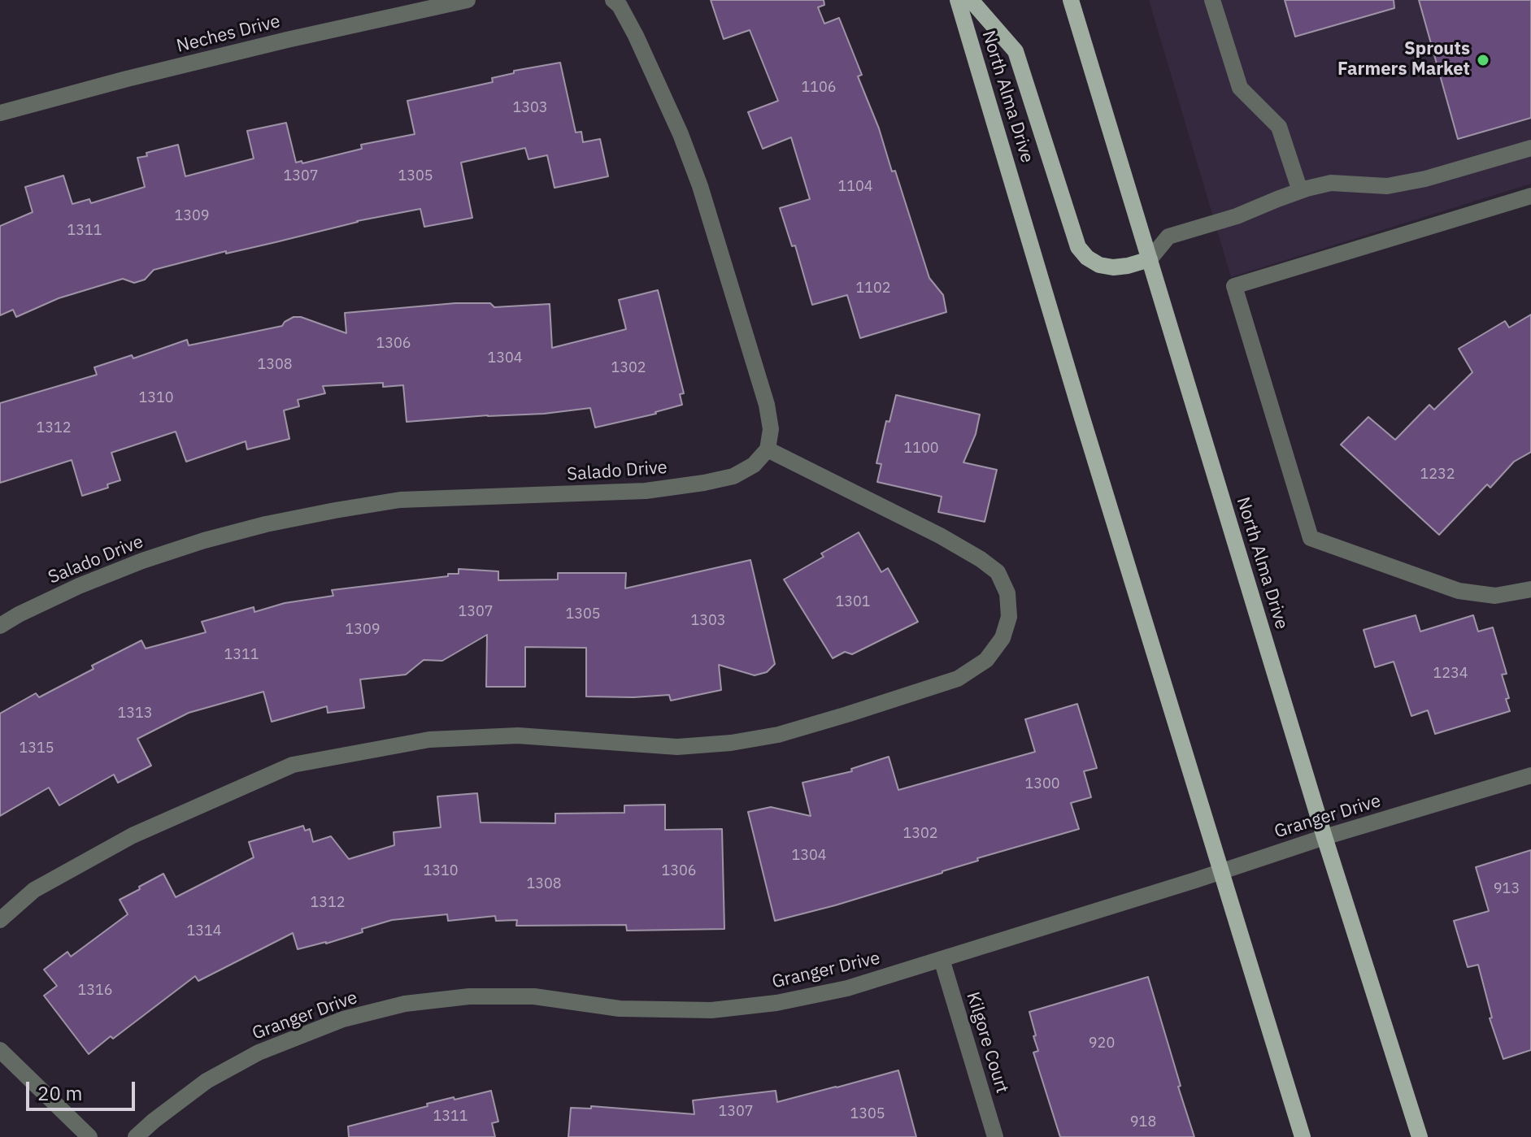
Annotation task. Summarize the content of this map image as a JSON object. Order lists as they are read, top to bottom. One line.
{"streets":{"main road":["North Alma Drive"],"street":["Neches Drive","Salado Drive","Granger Drive","Kilgore Court"]},"crossings":[["North Alma Drive","Granger Drive"],["Granger Drive","Kilgore Court"]],"places":["Sprouts Farmers Market"],"house_numbers":["1106","1303","1307","1305","1104","1309","1311","1102","1306","1304","1308","1302","1310","1312","1100","1232","1301","1307","1305","1303","1309","1311","1234","1313","1315","1300","1302","1304","1310","1306","1308","913","1312","1314","1316","920","1307","1305","1311","918"],"scale_bar":"20 m"}
